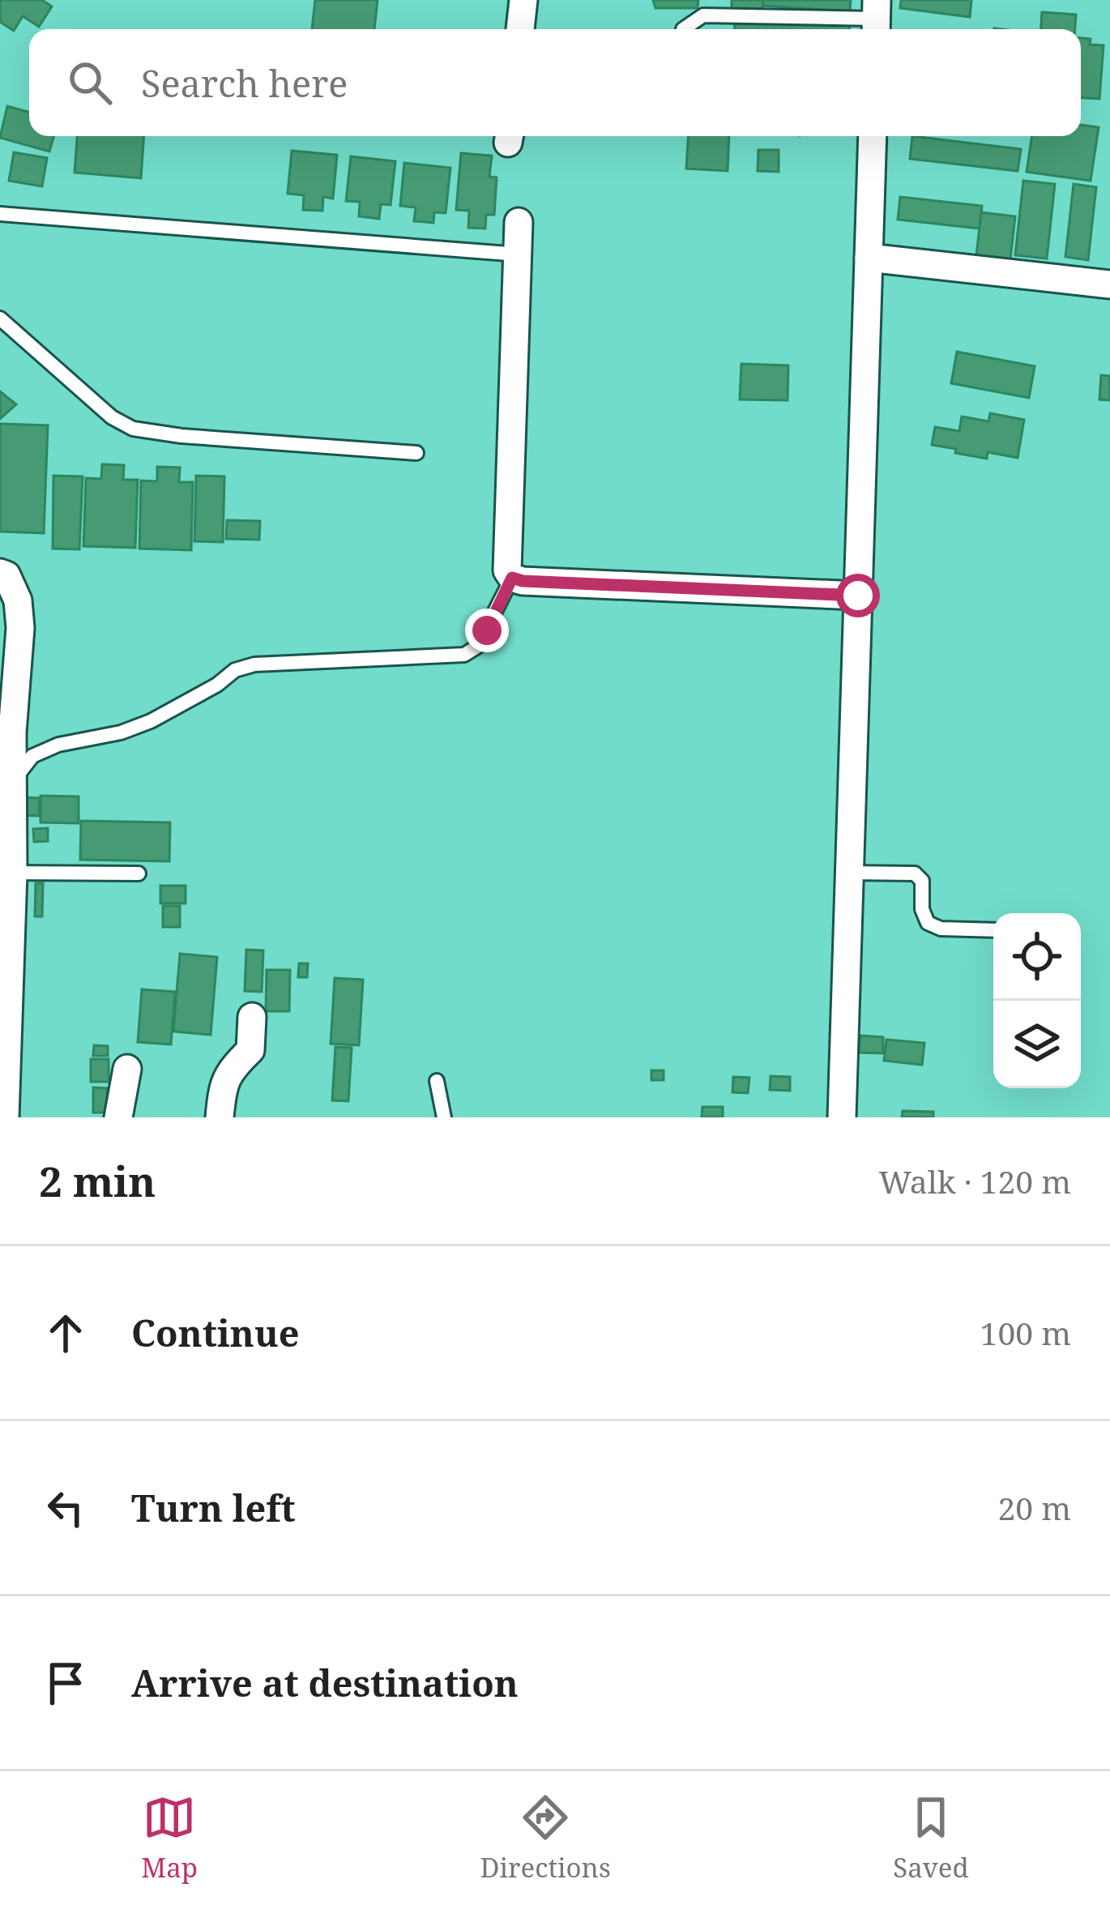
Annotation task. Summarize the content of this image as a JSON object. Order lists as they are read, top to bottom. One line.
{"page":{"search":"Search here","heading":["2 min","Walk · 120 m"],"list":[["Continue","100 m"],["Turn left","20 m"],"Arrive at destination"],"nav":["Map","Directions","Saved"]}}
